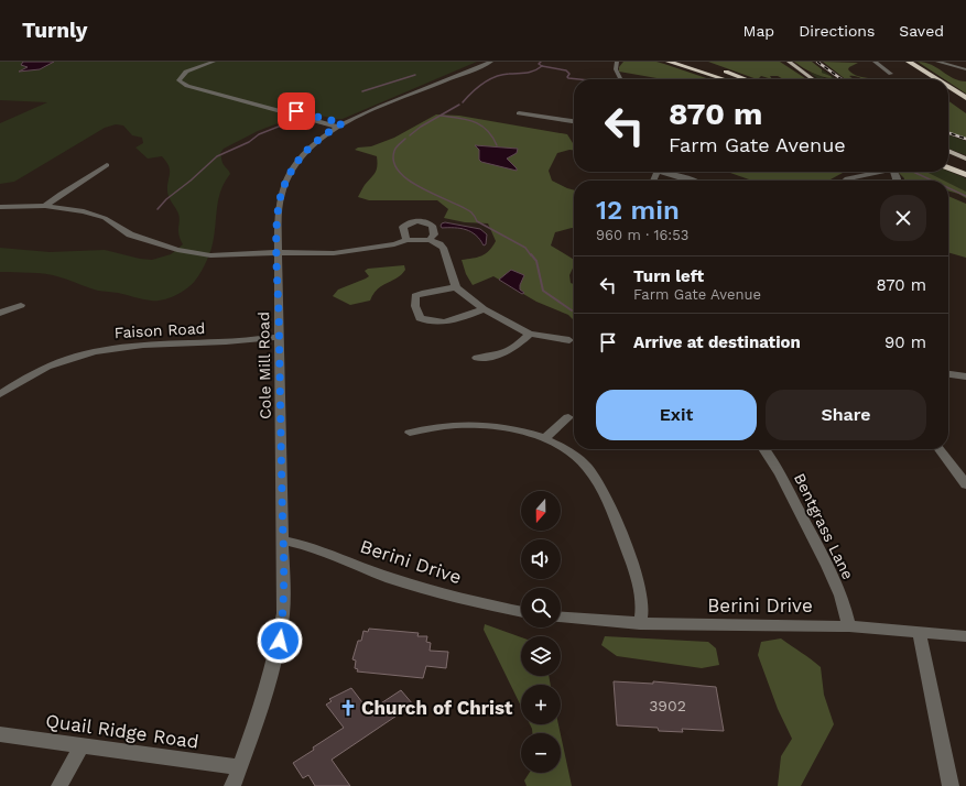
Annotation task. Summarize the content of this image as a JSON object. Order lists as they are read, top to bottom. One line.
{"streets":{"street":["Faison Road","Cole Mill Road","Bentgrass Lane","Berini Drive","Quail Ridge Road"]},"crossings":[["Faison Road","Cole Mill Road"],["Cole Mill Road","Berini Drive"],["Cole Mill Road","Quail Ridge Road"],["Bentgrass Lane","Berini Drive"]],"places":{"church":["Church of Christ"]},"house_numbers":["3902"],"north":"bottom","page":{"header":"Turnly","nav":["Map","Directions","Saved"],"turn":["870 m","Farm Gate Avenue"],"heading":["12 min","960 m · 16:53"],"list":[{"name":"Turn left","note":"Farm Gate Avenue","value":"870 m"},{"name":"Arrive at destination","value":"90 m"}],"buttons":["Exit","Share"],"map_buttons":["+","−"]}}
